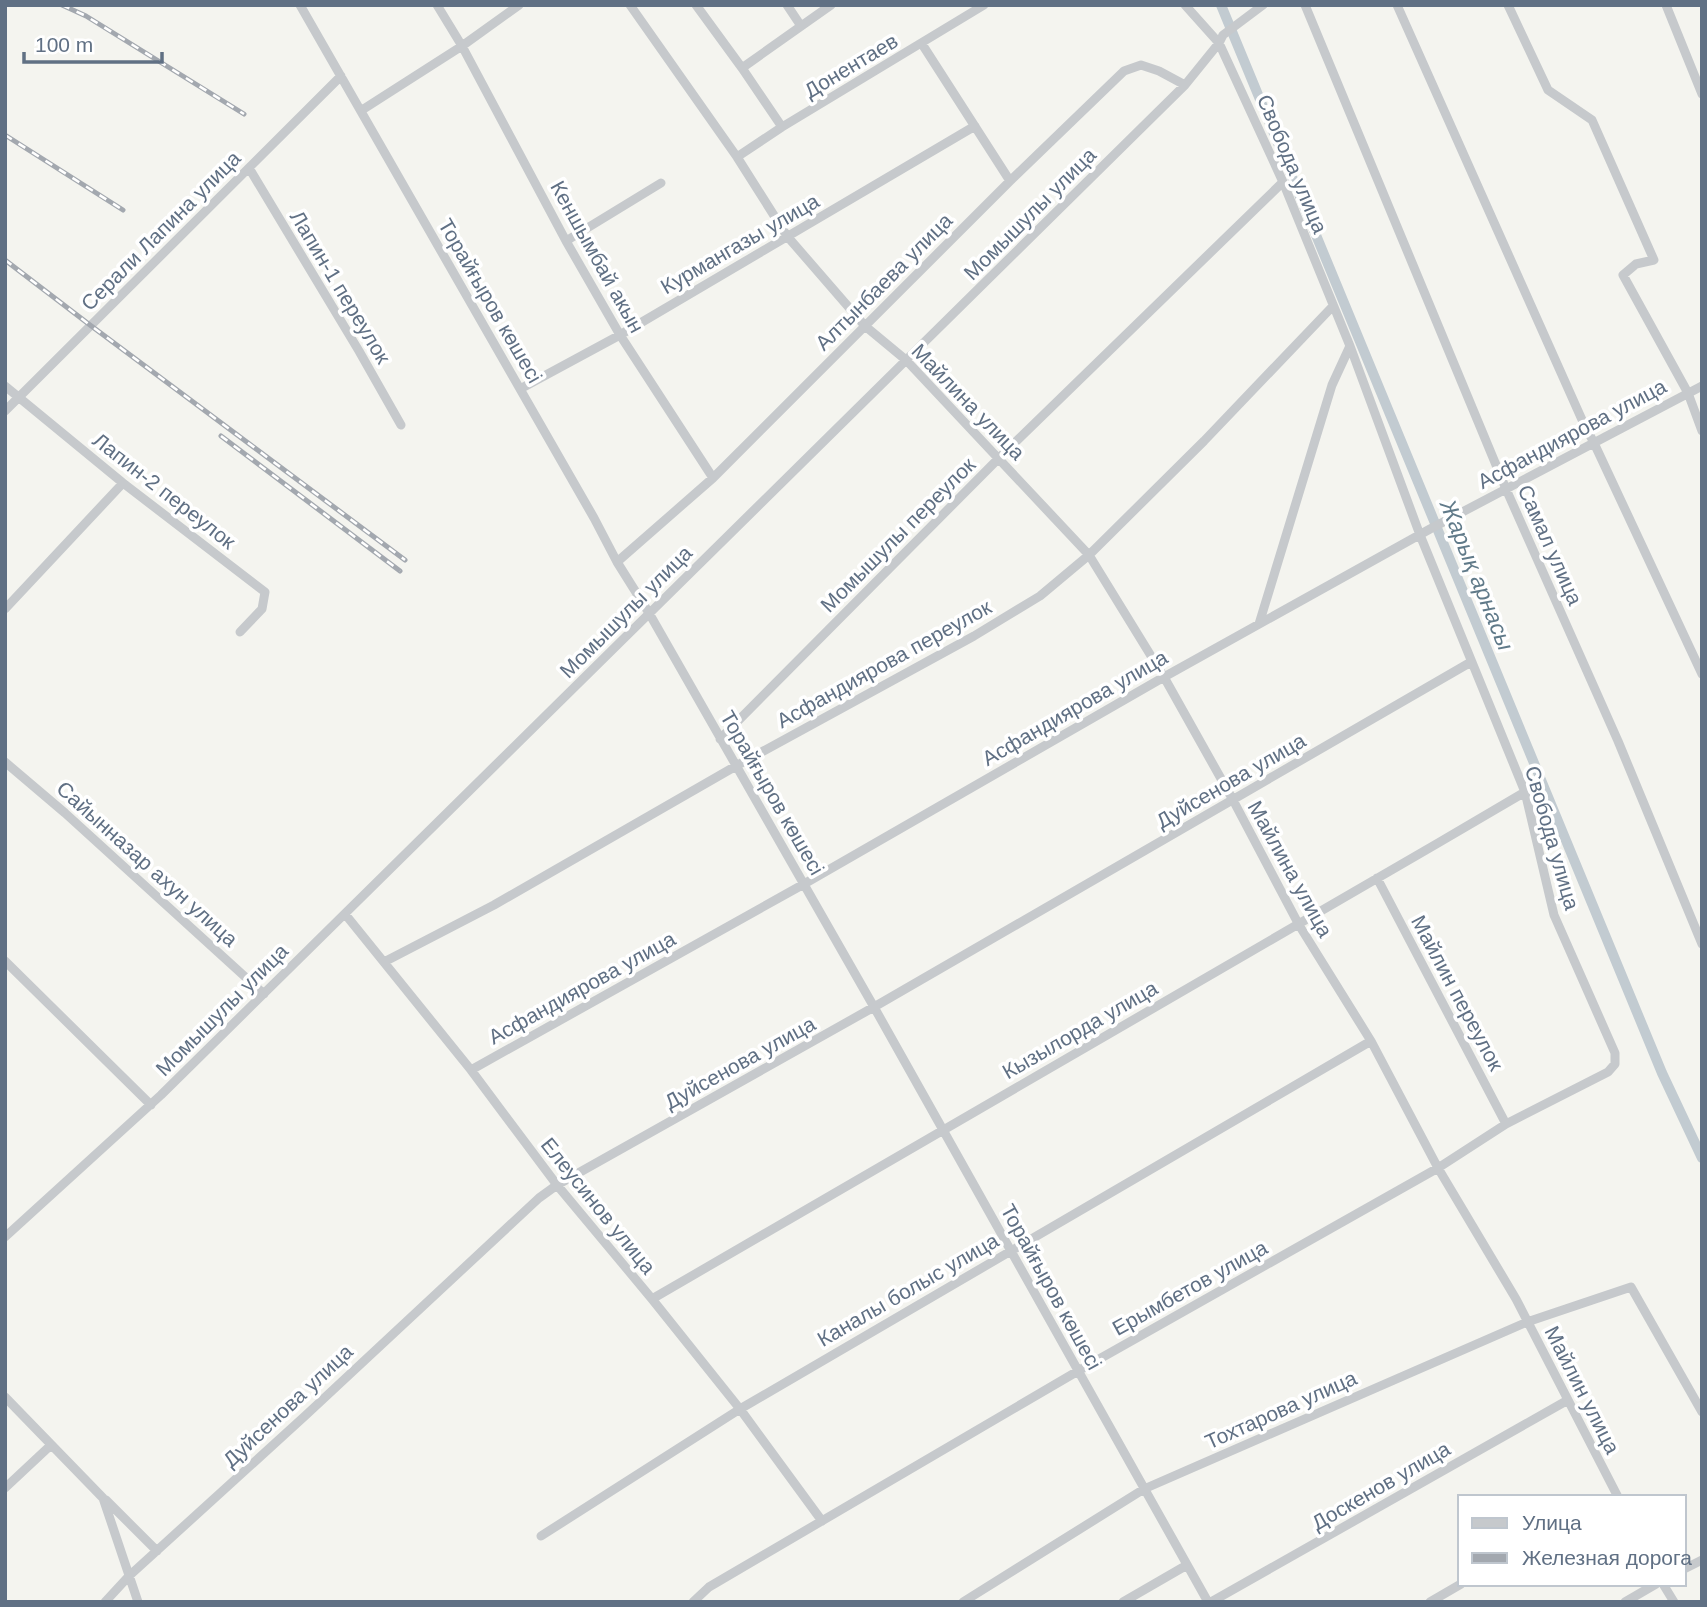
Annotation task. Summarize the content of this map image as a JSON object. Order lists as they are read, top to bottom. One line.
{"streets":{"street":["Донентаев","Свобода улица","Момышулы улица","Серали Лапина улица","Курмангазы улица","Кеншымбай акын","Алтынбаева улица","Лапин-1 переулок","Торайғыров көшесі","Майлина улица","Асфандиярова улица","Лапин-2 переулок","Момышулы переулок","Самал улица","Асфандиярова переулок","Дуйсенова улица","Сайынназар ахун улица","Майлин переулок","Кызылорда улица","Елеусинов улица","Ерымбетов улица","Каналы болыс улица","Майлин улица","Тохтарова улица","Доскенов улица"]},"crossings":[["Донентаев","Майлина улица"],["Свобода улица","Момышулы улица"],["Свобода улица","Асфандиярова улица"],["Свобода улица","Момышулы переулок"],["Свобода улица","Асфандиярова переулок"],["Свобода улица","Дуйсенова улица"],["Свобода улица","Кызылорда улица"],["Свобода улица","Ерымбетов улица"],["Момышулы улица","Алтынбаева улица"],["Момышулы улица","Торайғыров көшесі"],["Момышулы улица","Майлина улица"],["Момышулы улица","Сайынназар ахун улица"],["Момышулы улица","Елеусинов улица"],["Серали Лапина улица","Лапин-1 переулок"],["Серали Лапина улица","Торайғыров көшесі"],["Серали Лапина улица","Лапин-2 переулок"],["Курмангазы улица","Кеншымбай акын"],["Курмангазы улица","Торайғыров көшесі"],["Курмангазы улица","Майлина улица"],["Кеншымбай акын","Алтынбаева улица"],["Алтынбаева улица","Торайғыров көшесі"],["Алтынбаева улица","Майлина улица"],["Торайғыров көшесі","Асфандиярова улица"],["Торайғыров көшесі","Момышулы переулок"],["Торайғыров көшесі","Асфандиярова переулок"],["Торайғыров көшесі","Дуйсенова улица"],["Торайғыров көшесі","Кызылорда улица"],["Торайғыров көшесі","Ерымбетов улица"],["Торайғыров көшесі","Каналы болыс улица"],["Торайғыров көшесі","Тохтарова улица"],["Торайғыров көшесі","Доскенов улица"],["Майлина улица","Асфандиярова улица"],["Майлина улица","Момышулы переулок"],["Майлина улица","Асфандиярова переулок"],["Майлина улица","Дуйсенова улица"],["Майлина улица","Кызылорда улица"],["Майлина улица","Ерымбетов улица"],["Майлина улица","Каналы болыс улица"],["Майлина улица","Майлин улица"],["Асфандиярова улица","Самал улица"],["Асфандиярова улица","Елеусинов улица"],["Асфандиярова переулок","Елеусинов улица"],["Дуйсенова улица","Елеусинов улица"],["Майлин переулок","Кызылорда улица"],["Майлин переулок","Ерымбетов улица"],["Кызылорда улица","Елеусинов улица"],["Елеусинов улица","Ерымбетов улица"],["Елеусинов улица","Каналы болыс улица"],["Майлин улица","Тохтарова улица"],["Майлин улица","Доскенов улица"]],"water":["Жарық арнасы"],"legend":["Улица","Железная дорога"],"scale_bar":"100 m"}
